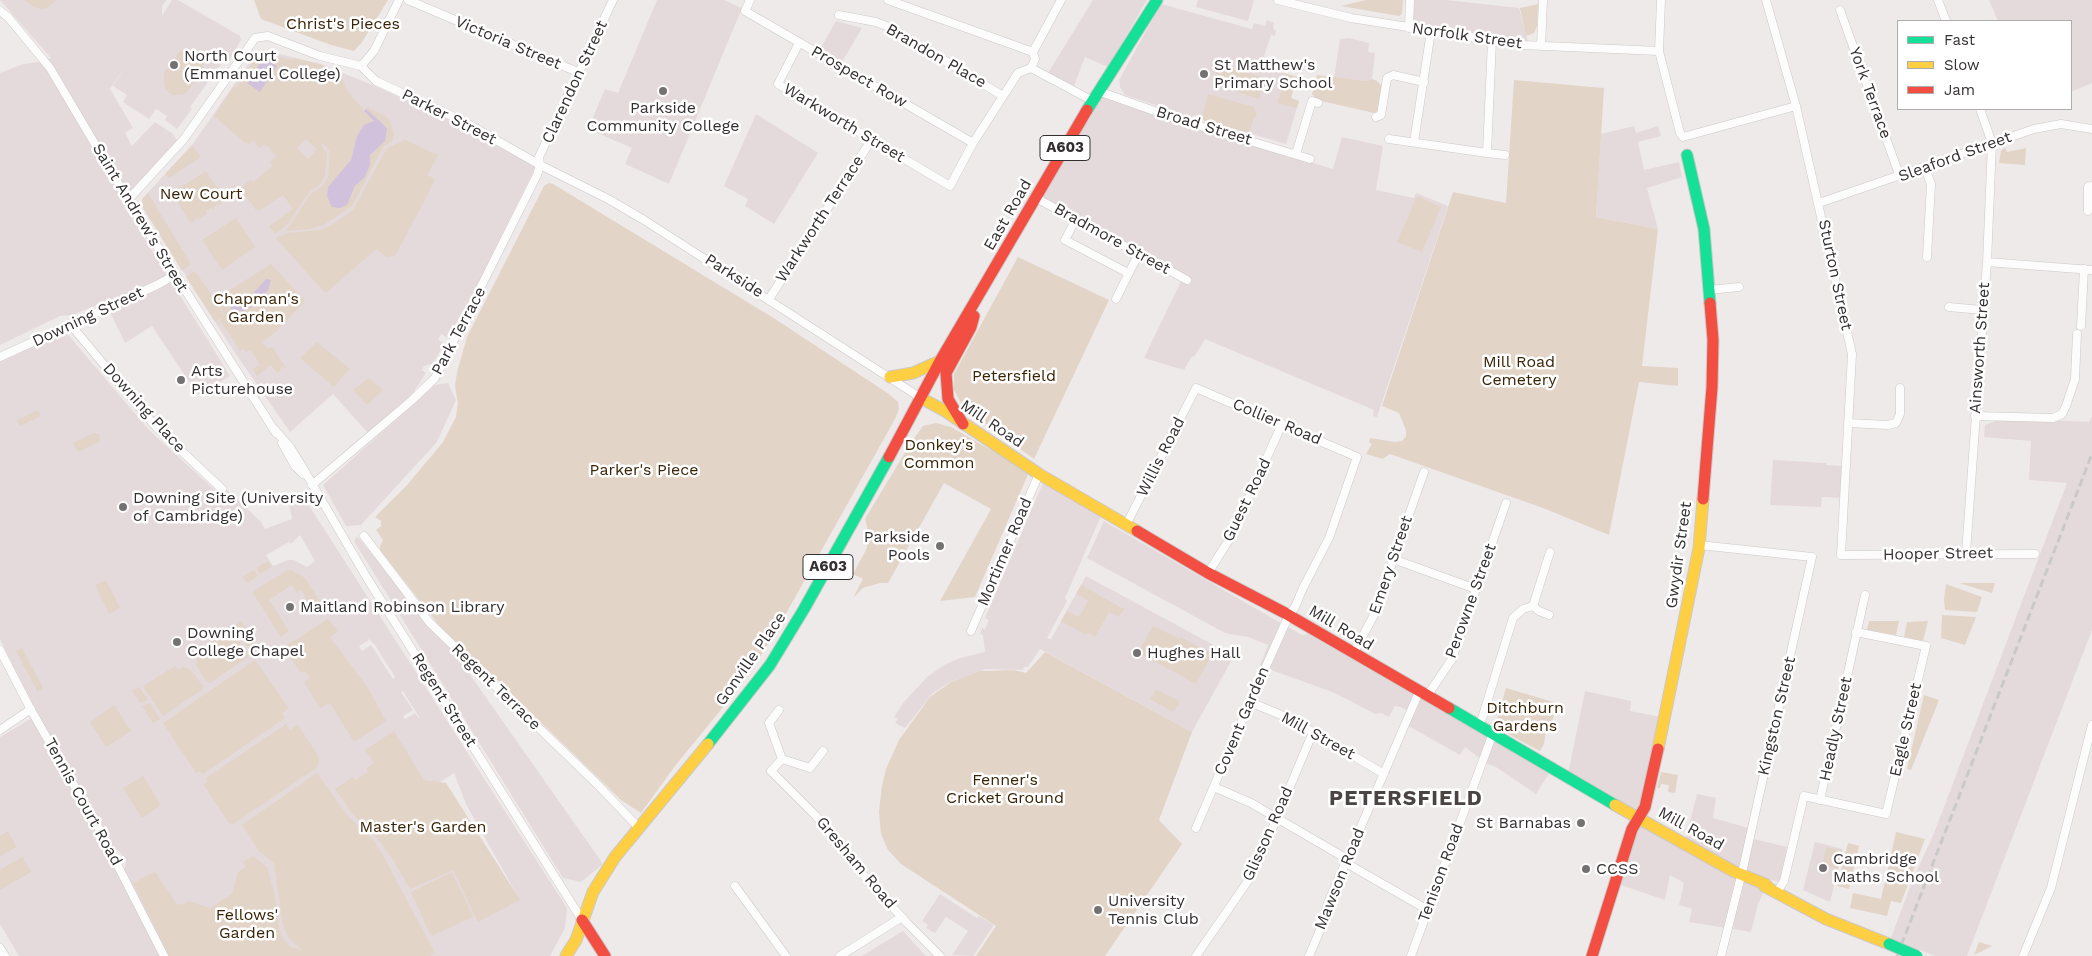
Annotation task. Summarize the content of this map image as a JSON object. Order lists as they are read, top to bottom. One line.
{"streets":{"street":["Norfolk Street","Victoria Street","Brandon Place","Prospect Row","Clarendon Street","York Terrace","Parker Street","Warkworth Street","Broad Street","A603","Sleaford Street","East Road","Saint Andrew's Street","Warkworth Terrace","Bradmore Street","Sturton Street","Parkside","Downing Street","Park Terrace","Ainsworth Street","Downing Place","Collier Road","Mill Road","Willis Road","Guest Road","Mortimer Road","Hooper Street","Gwydir Street","Emery Street","Perowne Street","Gonville Place","Regent Terrace","Regent Street","Kingston Street","Covent Garden","Headly Street","Eagle Street","Mill Street","Tennis Court Road","Glisson Road","Gresham Road","Tenison Road","Mawson Road"]},"crossings":[["Victoria Street","Clarendon Street"],["Prospect Row","Warkworth Street"],["Clarendon Street","Parker Street"],["Clarendon Street","Parkside"],["Clarendon Street","Park Terrace"],["York Terrace","Sleaford Street"],["Parker Street","Parkside"],["Parker Street","Park Terrace"],["Warkworth Street","Warkworth Terrace"],["Broad Street","East Road"],["A603","Gonville Place"],["A603","Regent Street"],["Sleaford Street","Sturton Street"],["Sleaford Street","Ainsworth Street"],["East Road","Bradmore Street"],["East Road","Parkside"],["East Road","Mill Road"],["East Road","Gonville Place"],["Saint Andrew's Street","Downing Street"],["Saint Andrew's Street","Park Terrace"],["Saint Andrew's Street","Regent Street"],["Warkworth Terrace","Parkside"],["Sturton Street","Hooper Street"],["Parkside","Park Terrace"],["Parkside","Mill Road"],["Parkside","Gonville Place"],["Downing Street","Downing Place"],["Park Terrace","Regent Street"],["Ainsworth Street","Hooper Street"],["Collier Road","Willis Road"],["Collier Road","Guest Road"],["Collier Road","Covent Garden"],["Mill Road","Willis Road"],["Mill Road","Guest Road"],["Mill Road","Mortimer Road"],["Mill Road","Gwydir Street"],["Mill Road","Emery Street"],["Mill Road","Perowne Street"],["Mill Road","Gonville Place"],["Mill Road","Kingston Street"],["Mill Road","Covent Garden"],["Mill Road","Headly Street"],["Mill Road","Tenison Road"],["Mill Road","Mawson Road"],["Gwydir Street","Kingston Street"],["Perowne Street","Mawson Road"],["Gonville Place","Regent Terrace"],["Gonville Place","Regent Street"],["Covent Garden","Mill Street"],["Headly Street","Eagle Street"],["Mill Street","Glisson Road"],["Mill Street","Mawson Road"]],"districts":["PETERSFIELD"],"parks":["Christ's Pieces","New Court","Chapman's Garden","Mill Road Cemetery","Petersfield","Donkey's Common","Parker's Piece","Ditchburn Gardens","Fenner's Cricket Ground","Master's Garden","Fellows' Garden"],"places":["North Court (Emmanuel College)","St Matthew's Primary School","Parkside Community College","Arts Picturehouse","Downing Site (University of Cambridge)","Parkside Pools","Maitland Robinson Library","Downing College Chapel","Hughes Hall","St Barnabas","Cambridge Maths School","CCSS","University Tennis Club"],"legend":["Fast","Slow","Jam"]}
